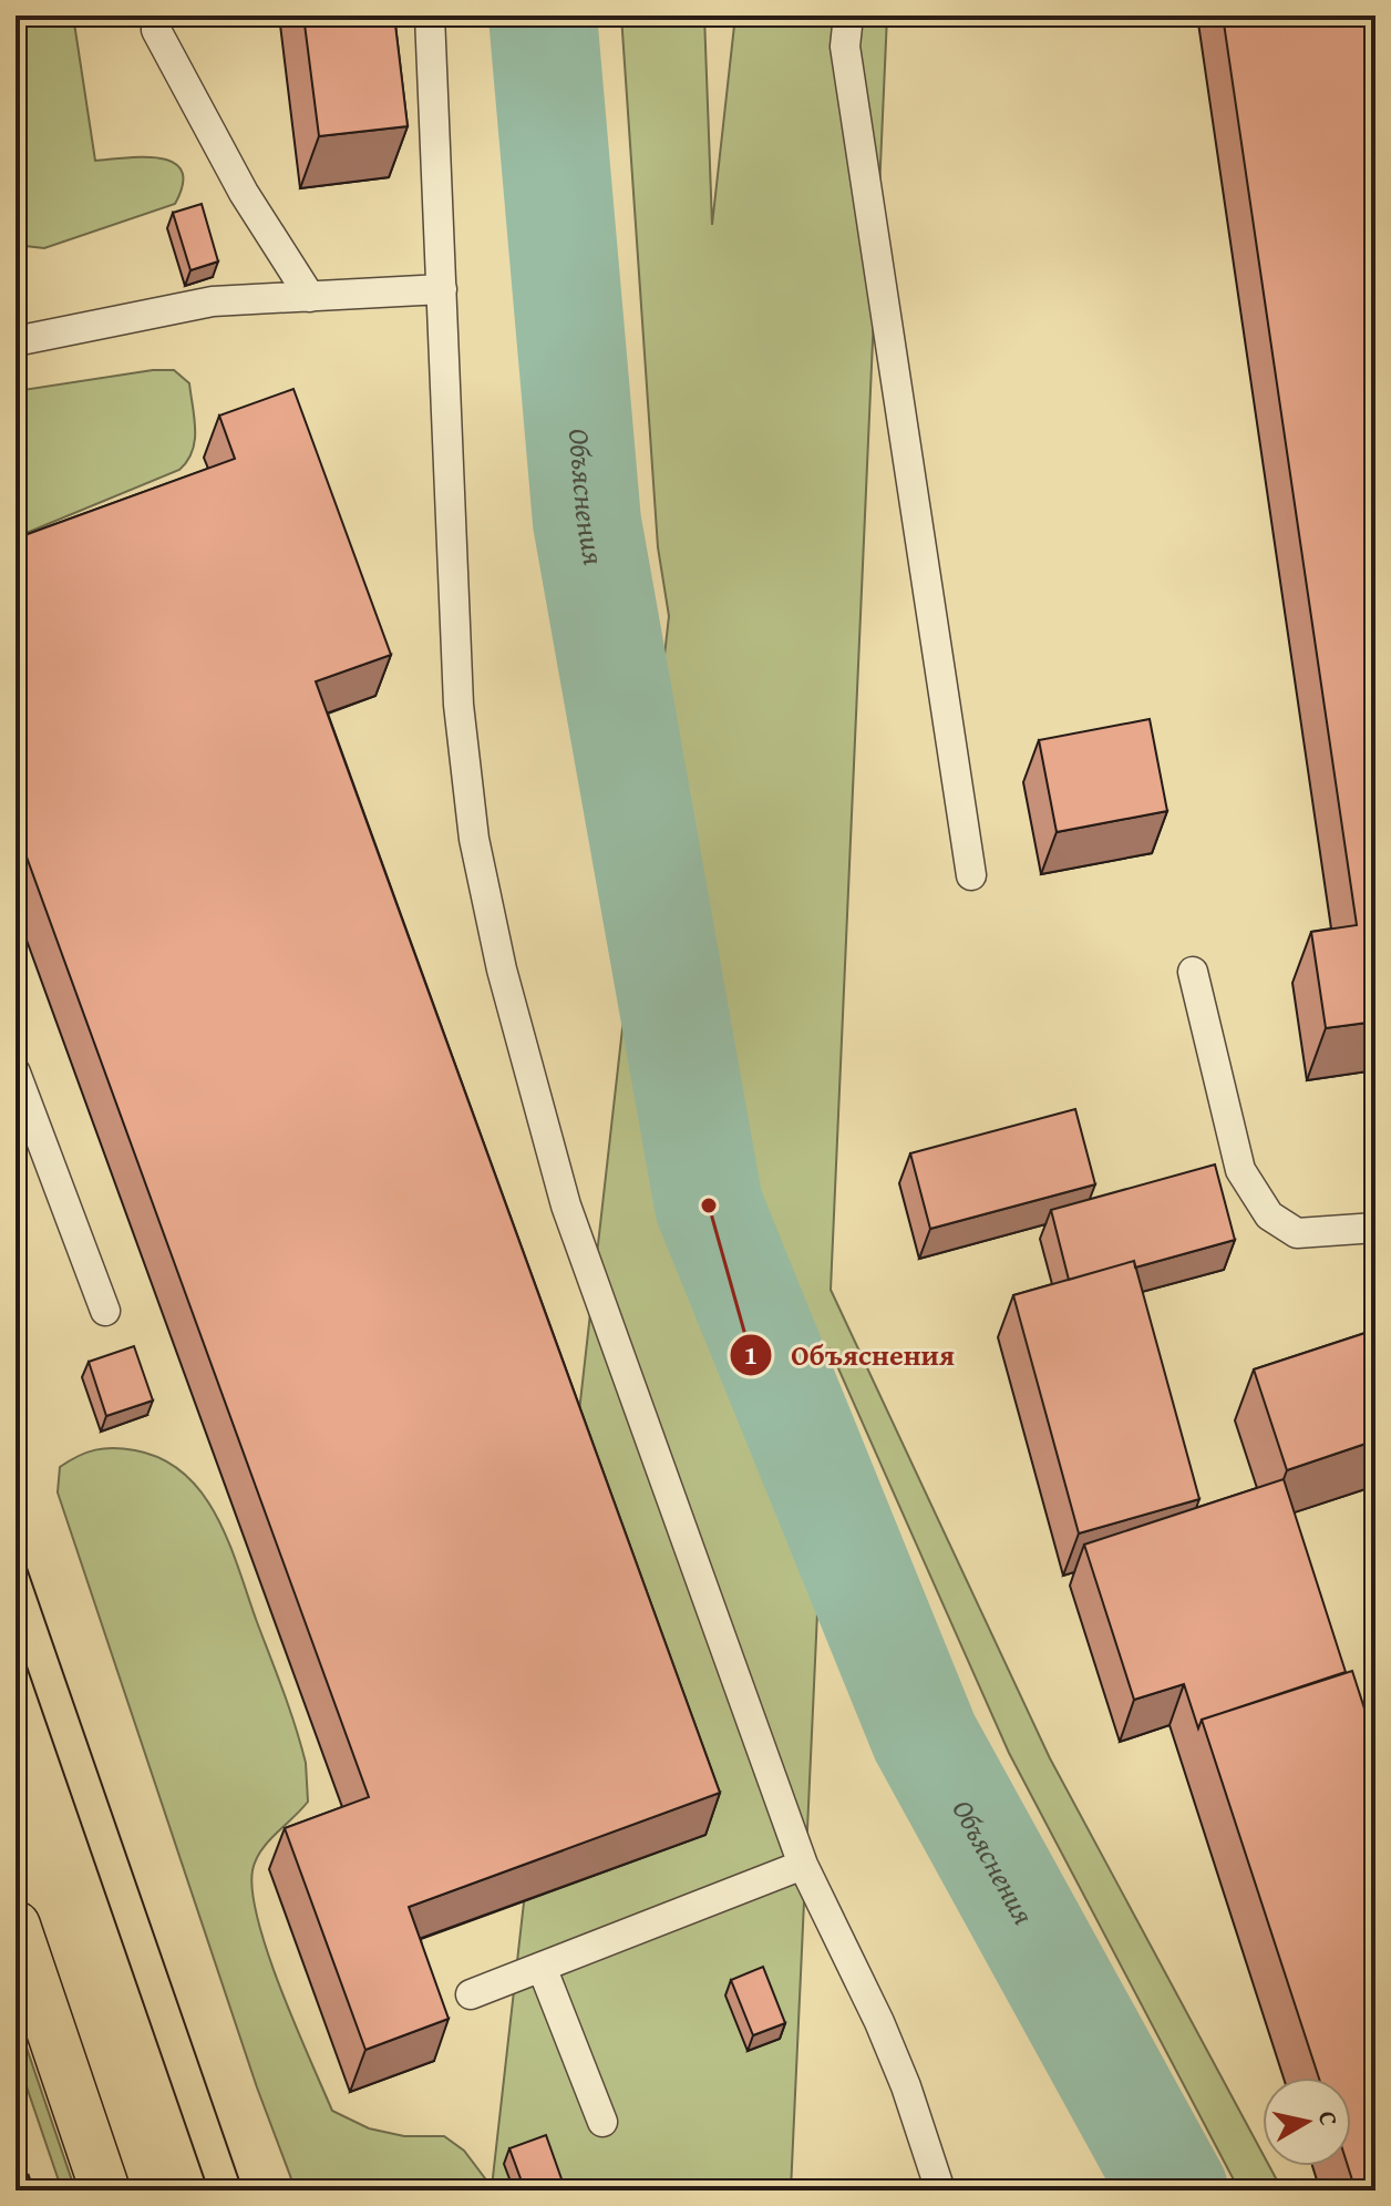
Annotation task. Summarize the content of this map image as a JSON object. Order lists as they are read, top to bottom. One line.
{"water":["Объяснения"],"places":["Объяснения"],"north":"right"}
